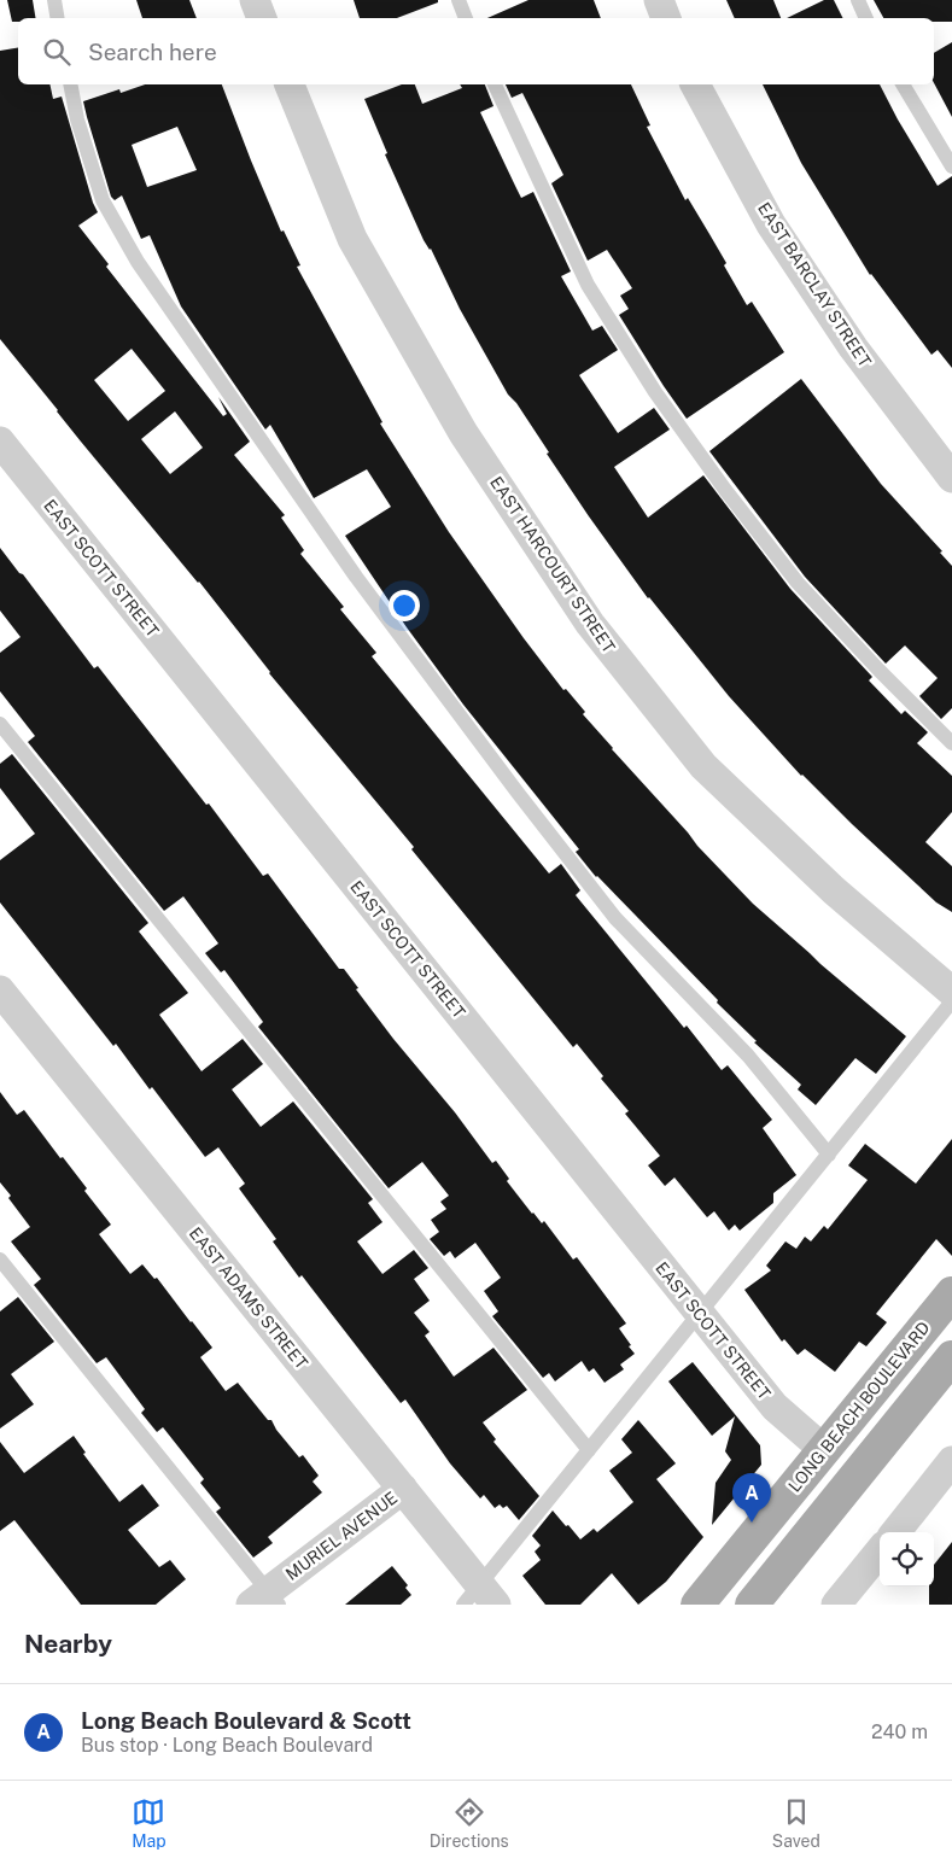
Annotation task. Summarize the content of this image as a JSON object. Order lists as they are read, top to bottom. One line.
{"streets":{"main road":["LONG BEACH BOULEVARD"],"street":["EAST BARCLAY STREET","EAST HARCOURT STREET","EAST SCOTT STREET","EAST ADAMS STREET","MURIEL AVENUE"]},"crossings":[["EAST SCOTT STREET","LONG BEACH BOULEVARD"],["EAST ADAMS STREET","MURIEL AVENUE"]],"page":{"search":"Search here","pins":"A","heading":"Nearby","list":[{"mark":"A","name":"Long Beach Boulevard & Scott","note":"Bus stop · Long Beach Boulevard","value":"240 m"}],"nav":["Map","Directions","Saved"]}}
